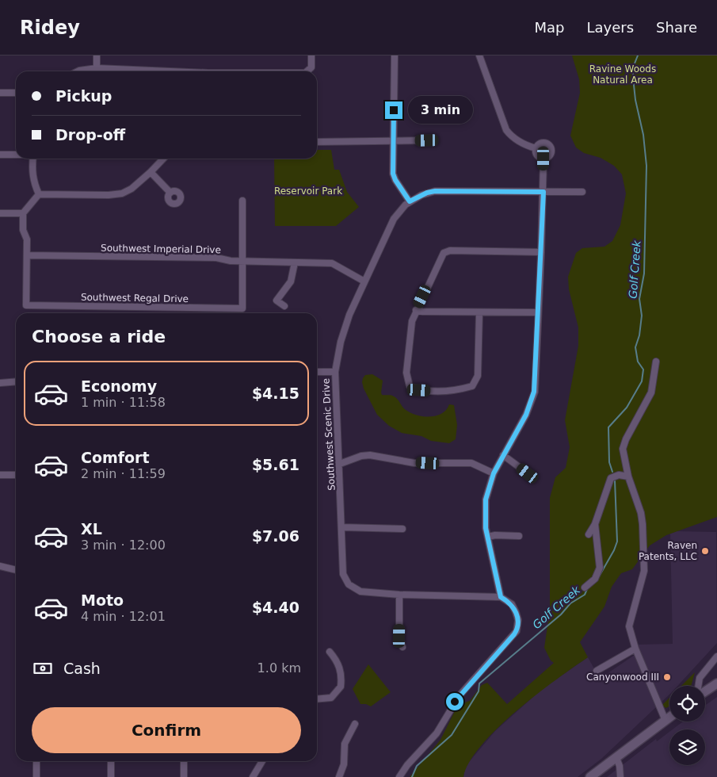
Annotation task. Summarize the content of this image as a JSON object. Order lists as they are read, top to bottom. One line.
{"streets":{"street":["Southwest Imperial Drive","Southwest Regal Drive","Southwest Scenic Drive"]},"crossings":[["Southwest Imperial Drive","Southwest Regal Drive"],["Southwest Imperial Drive","Southwest Scenic Drive"]],"water":["Golf Creek"],"parks":["Ravine Woods Natural Area","Reservoir Park"],"places":["Raven Patents, LLC","Canyonwood III"],"page":{"header":"Ridey","nav":["Map","Layers","Share"],"banner":["Pickup","Drop-off"],"bubble":"3 min","heading":"Choose a ride","list":[{"name":"Economy","note":"1 min · 11:58","value":"$4.15"},{"name":"Comfort","note":"2 min · 11:59","value":"$5.61"},{"name":"XL","note":"3 min · 12:00","value":"$7.06"},{"name":"Moto","note":"4 min · 12:01","value":"$4.40"}],"pay":["Cash","1.0 km"],"buttons":"Confirm"}}
